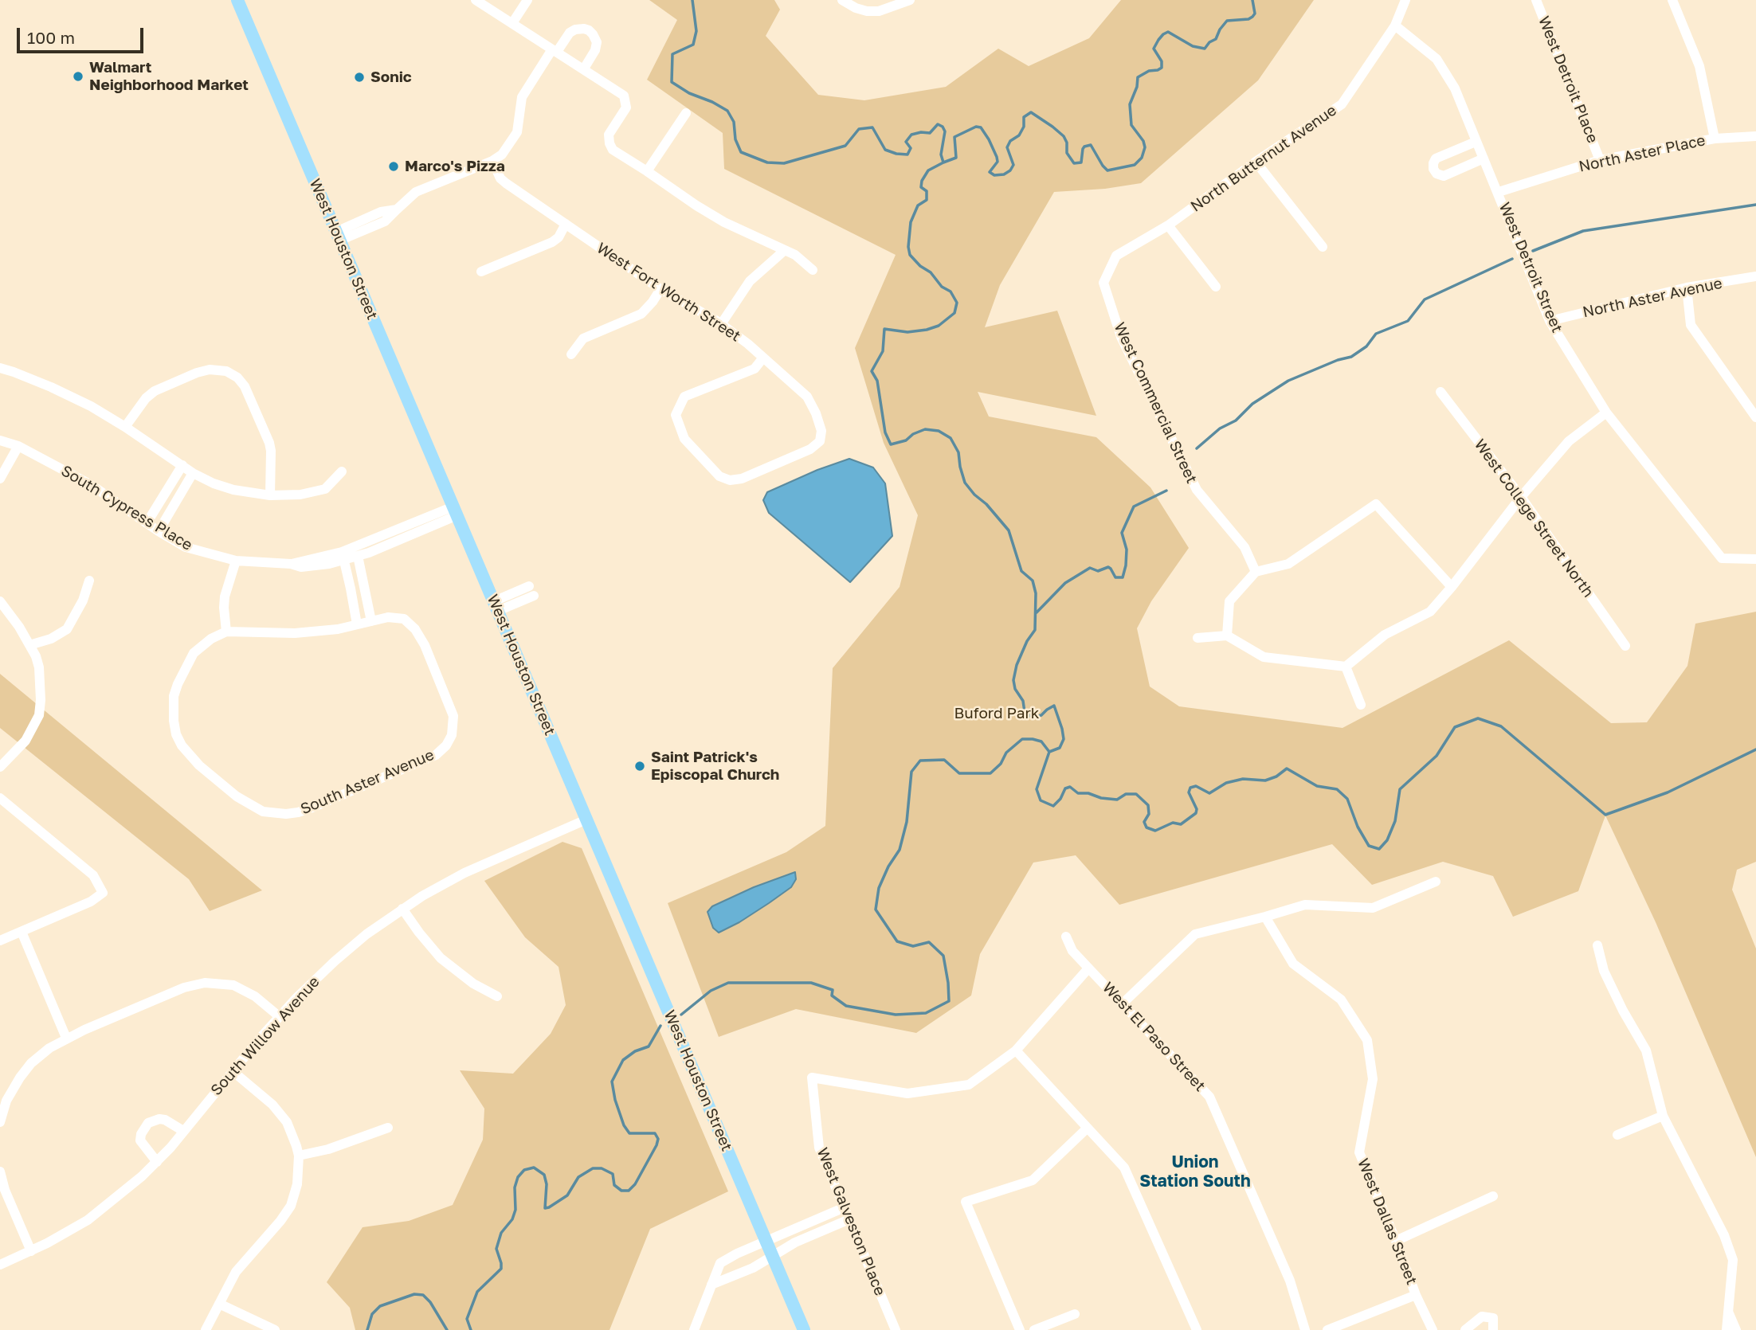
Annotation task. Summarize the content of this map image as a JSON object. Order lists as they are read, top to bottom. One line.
{"streets":{"main road":["West Houston Street"],"street":["West Detroit Place","North Aster Place","North Butternut Avenue","West Detroit Street","West Fort Worth Street","North Aster Avenue","West Commercial Street","South Cypress Place","West College Street North","South Aster Avenue","South Willow Avenue","West El Paso Street","West Galveston Place","West Dallas Street"]},"crossings":[["West Detroit Place","North Aster Place"],["North Aster Place","West Detroit Street"],["North Butternut Avenue","West Detroit Street"],["North Butternut Avenue","West Commercial Street"],["West Houston Street","South Cypress Place"],["West Houston Street","South Willow Avenue"],["West Detroit Street","North Aster Avenue"]],"districts":["Union Station South"],"parks":["Buford Park"],"places":["Walmart Neighborhood Market","Sonic","Marco's Pizza","Saint Patrick's Episcopal Church"],"scale_bar":"100 m"}
